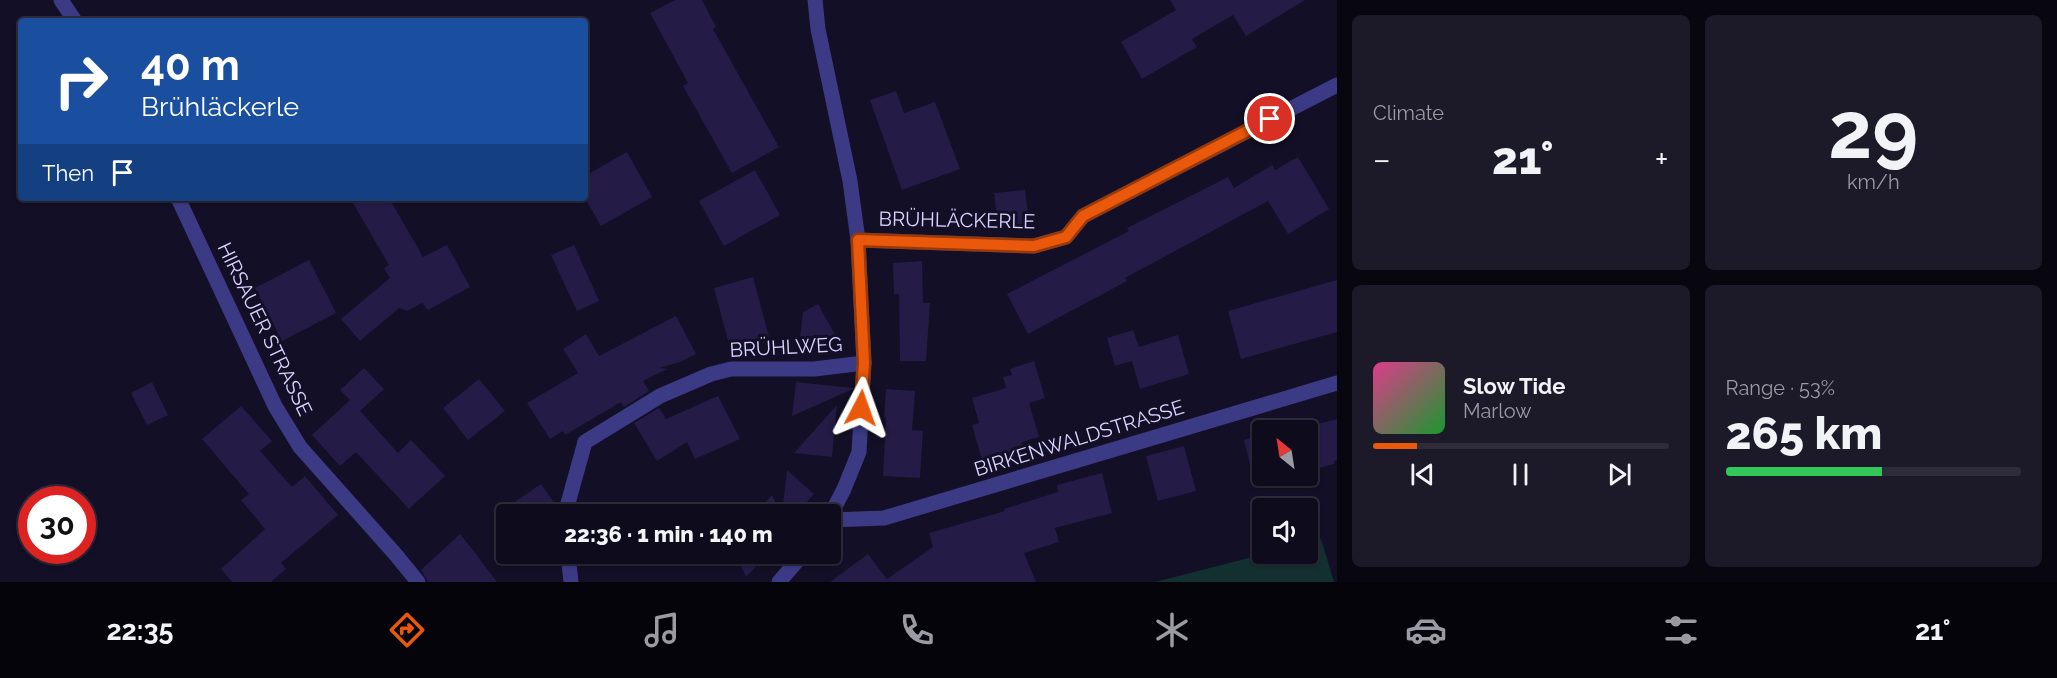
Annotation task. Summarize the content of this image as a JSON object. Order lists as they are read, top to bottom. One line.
{"streets":{"street":["BRÜHLÄCKERLE","HIRSAUER STRASSE","BRÜHLWEG","BIRKENWALDSTRASSE"]},"north":"top left","page":{"tile":["Climate",["29","km/h"],["Range · 53%","265 km"]],"turn":["40 m","Brühläckerle"],"heat":["−","21°","+"],"then":"Then","song":["Slow Tide","Marlow"],"limit":"30","trip":"22:36 · 1 min · 140 m","tabs":["22:35","21°"]}}
